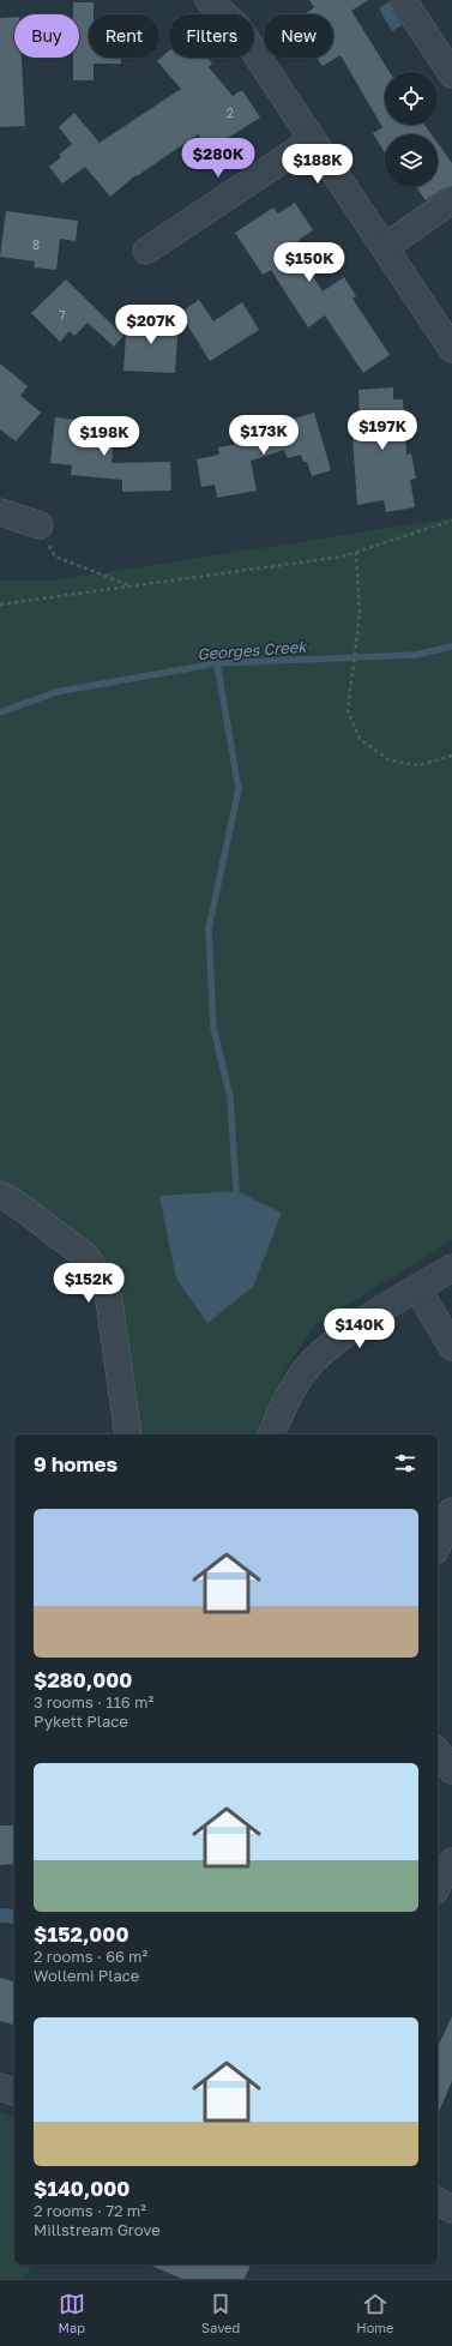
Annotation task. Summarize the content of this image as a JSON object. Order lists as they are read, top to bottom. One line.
{"water":["Georges Creek"],"house_numbers":["2","8","7"],"page":{"chip":["Buy","Rent","Filters","New"],"price":["$280K","$188K","$150K","$207K","$197K","$173K","$198K","$152K","$140K"],"heading":"9 homes","list":[{"name":"$280,000","note":"3 rooms · 116 m² · Pykett Place"},{"name":"$152,000","note":"2 rooms · 66 m² · Wollemi Place"},{"name":"$140,000","note":"2 rooms · 72 m² · Millstream Grove"}],"tabs":["Map","Saved","Home"]}}
